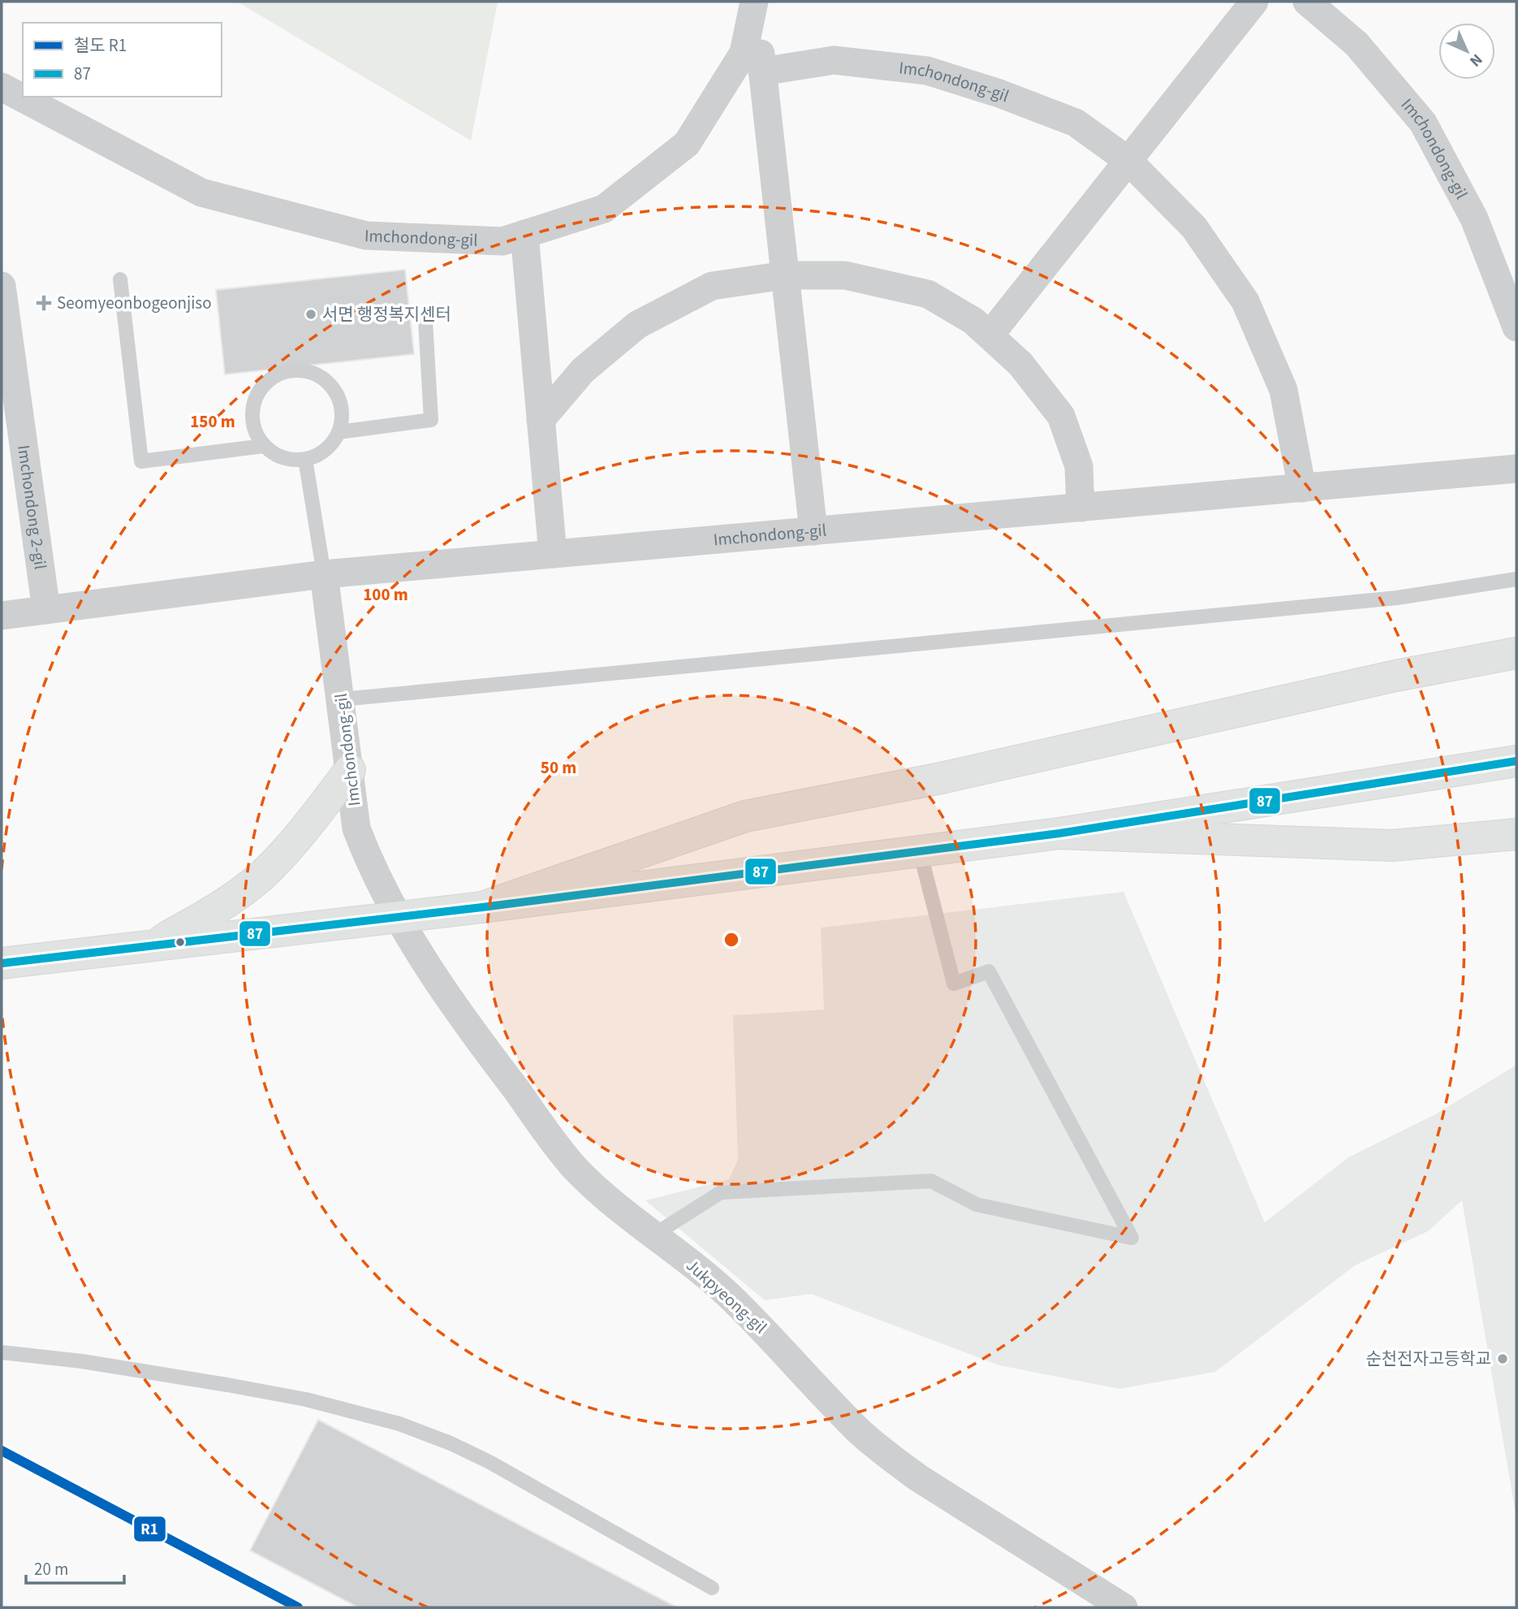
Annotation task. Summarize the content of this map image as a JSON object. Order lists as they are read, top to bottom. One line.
{"streets":{"street":["Imchondong-gil","Imchondong 2-gil","Jukpyeong-gil"]},"crossings":[["Imchondong-gil","Imchondong 2-gil"],["Imchondong-gil","Jukpyeong-gil"]],"places":{"health":["Seomyeonbogeonjiso"],"other":["서면 행정복지센터","순천전자고등학교"]},"lines":["transit line 87","rail line R1"],"legend":["철도 R1","87"],"scale_bar":"20 m","north":"bottom right","rings":["150 m","100 m","50 m"]}
